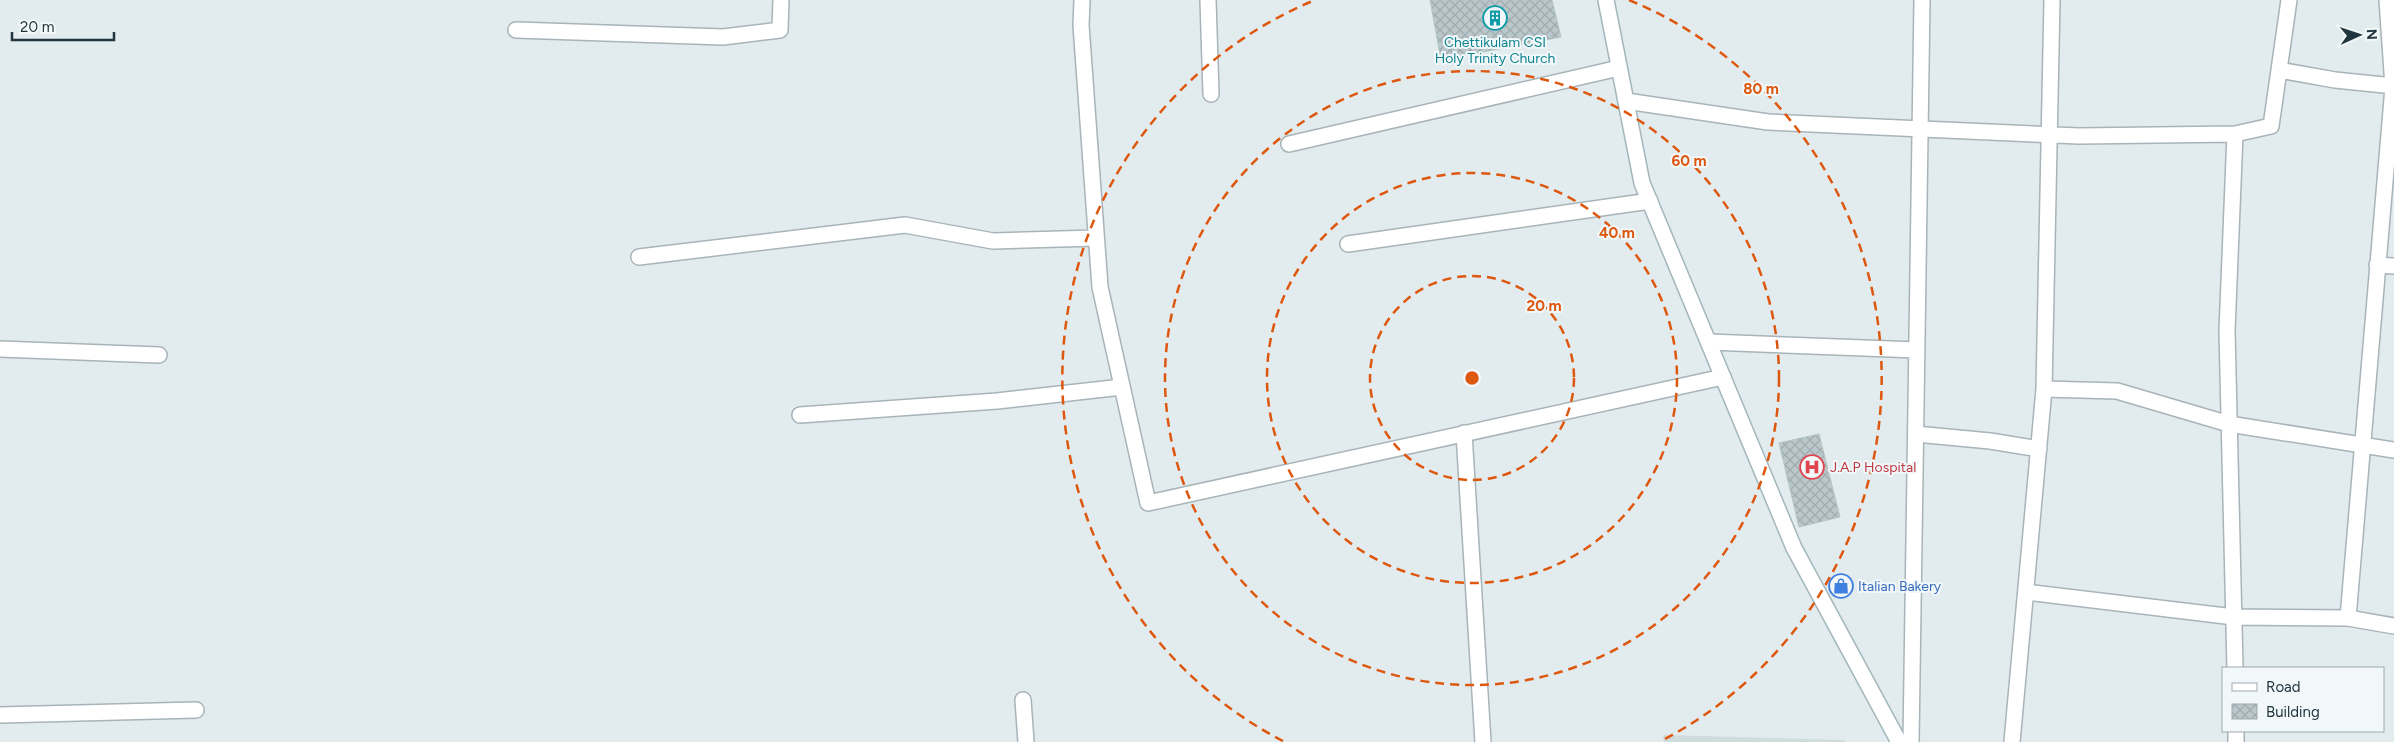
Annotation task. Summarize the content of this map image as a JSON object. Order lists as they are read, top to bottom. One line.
{"places":{"building":["Chettikulam CSI Holy Trinity Church"],"hospital":["J.A.P Hospital"],"shop":["Italian Bakery"]},"legend":["Road","Building"],"scale_bar":"20 m","north":"right","rings":["80 m","60 m","40 m","20 m"]}
